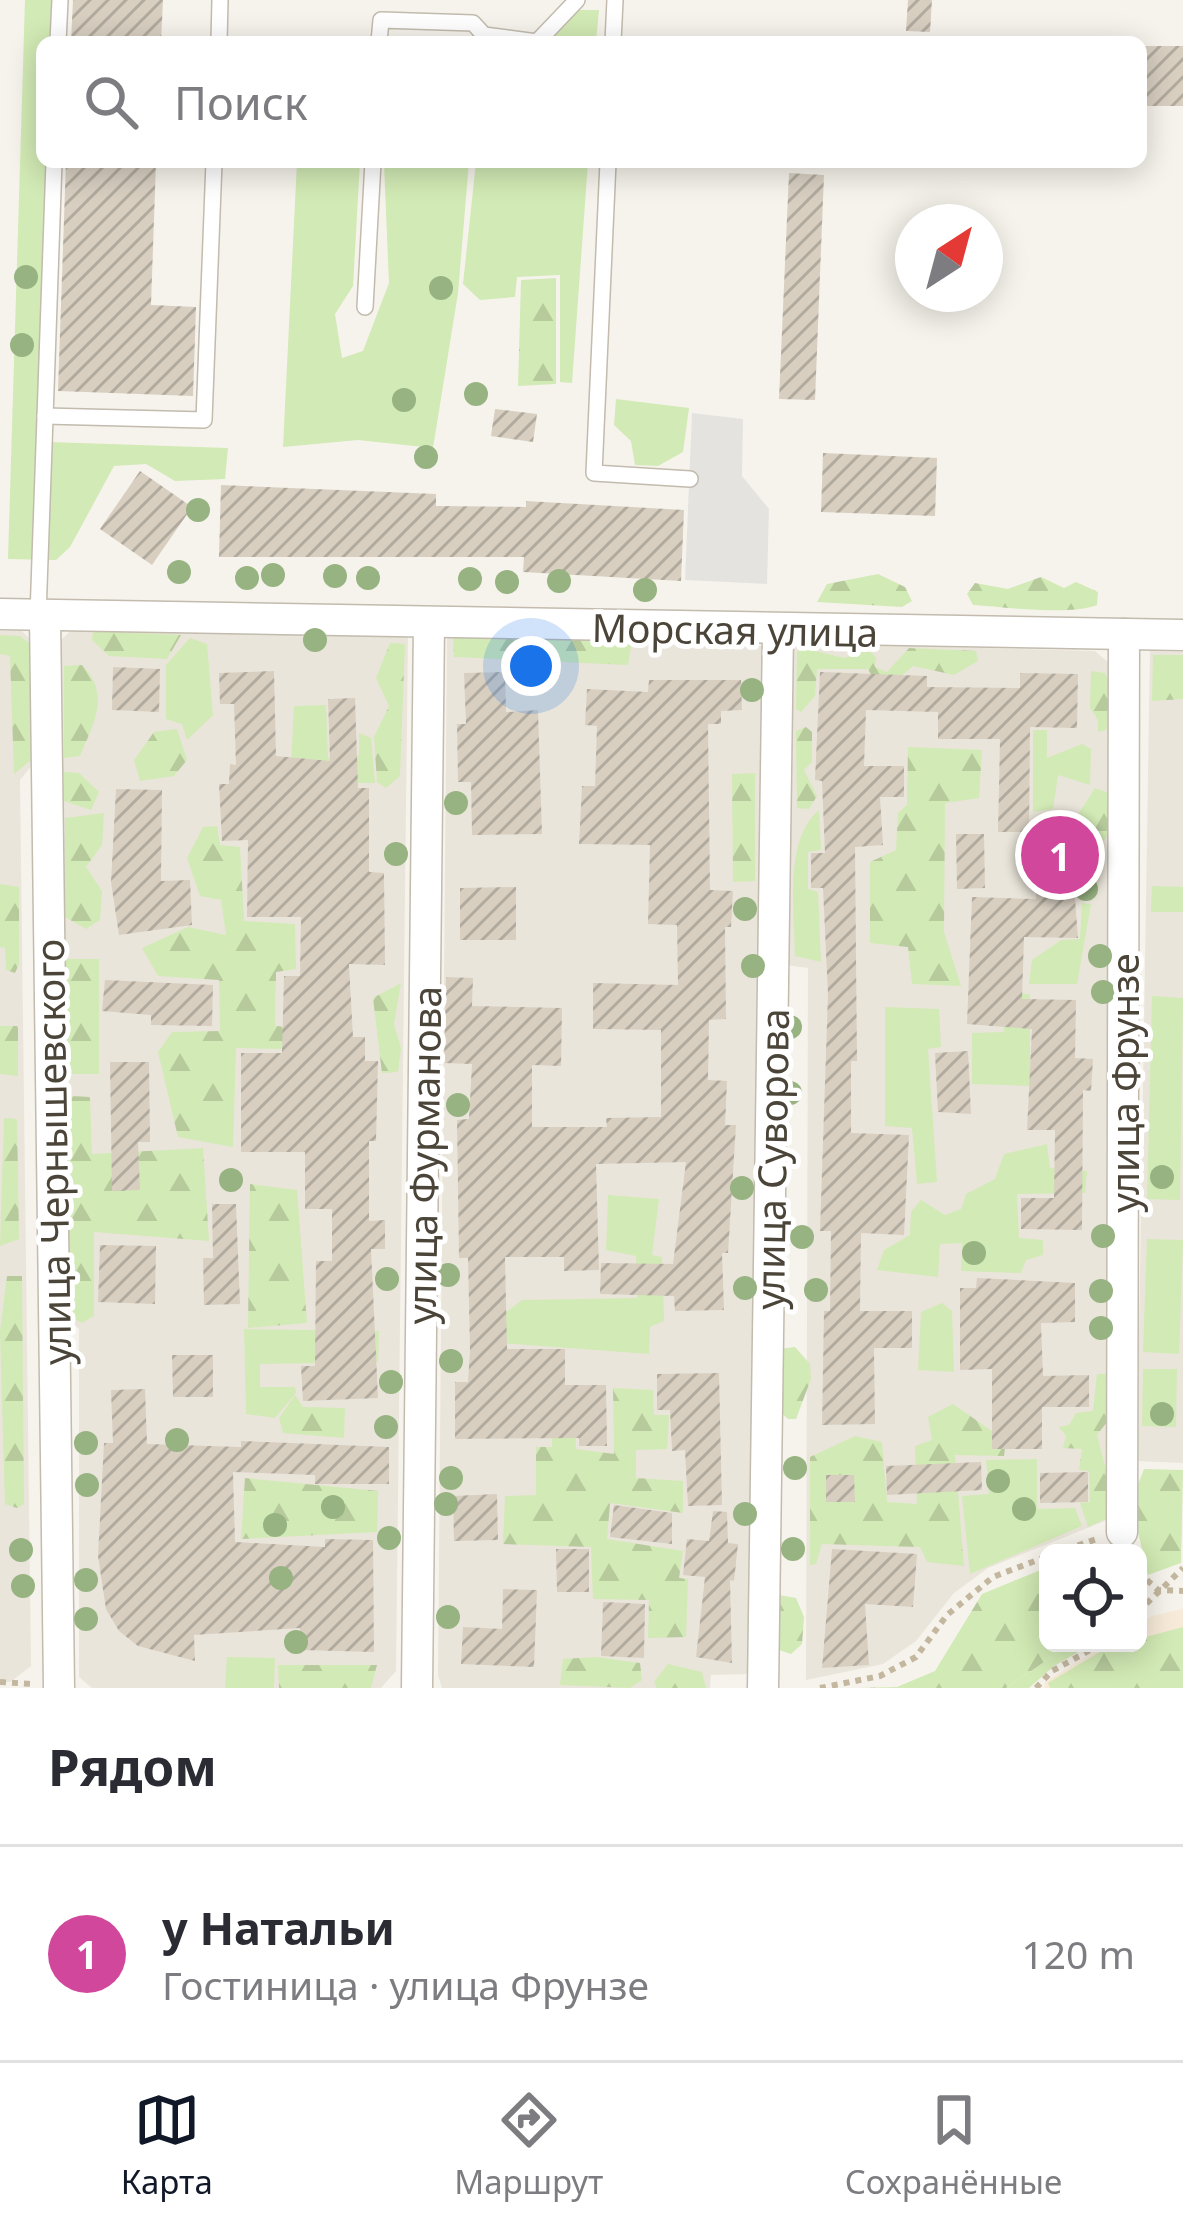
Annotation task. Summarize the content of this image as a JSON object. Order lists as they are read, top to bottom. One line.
{"streets":{"street":["Морская улица","улица Фрунзе","улица Чернышевского","улица Фурманова","улица Суворова"]},"crossings":[["Морская улица","улица Фрунзе"],["Морская улица","улица Чернышевского"],["Морская улица","улица Фурманова"],["Морская улица","улица Суворова"]],"north":"top right","page":{"search":"Поиск","pins":"1","heading":"Рядом","list":[{"mark":"1","name":"у Натальи","note":"Гостиница · улица Фрунзе","value":"120 m"}],"nav":["Карта","Маршрут","Сохранённые"]}}
